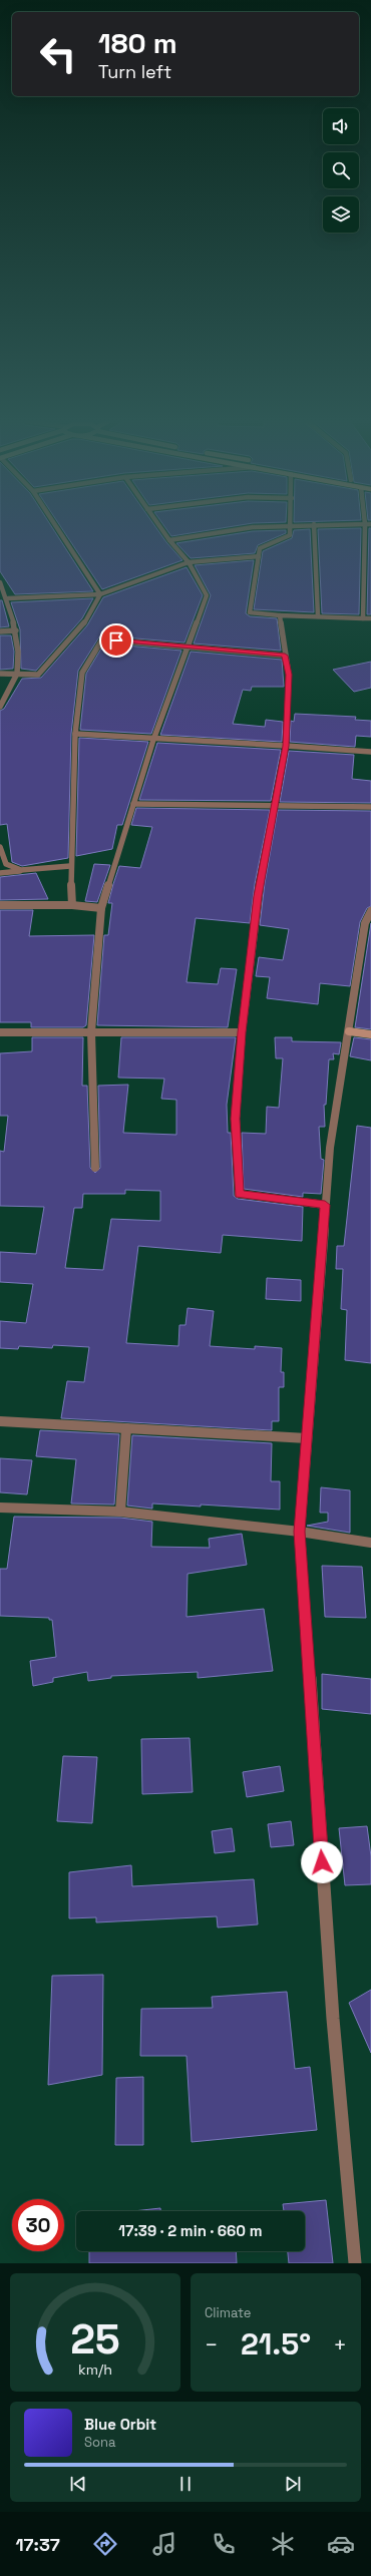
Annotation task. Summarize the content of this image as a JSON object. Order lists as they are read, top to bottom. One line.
{"page":{"turn":["180 m","Turn left"],"limit":"30","trip":"17:39 · 2 min · 660 m","tile":"Climate","heat":["−","21.5°","+"],"song":["Blue Orbit","Sona"],"tabs":"17:37","gauge":["25","km/h"]}}
